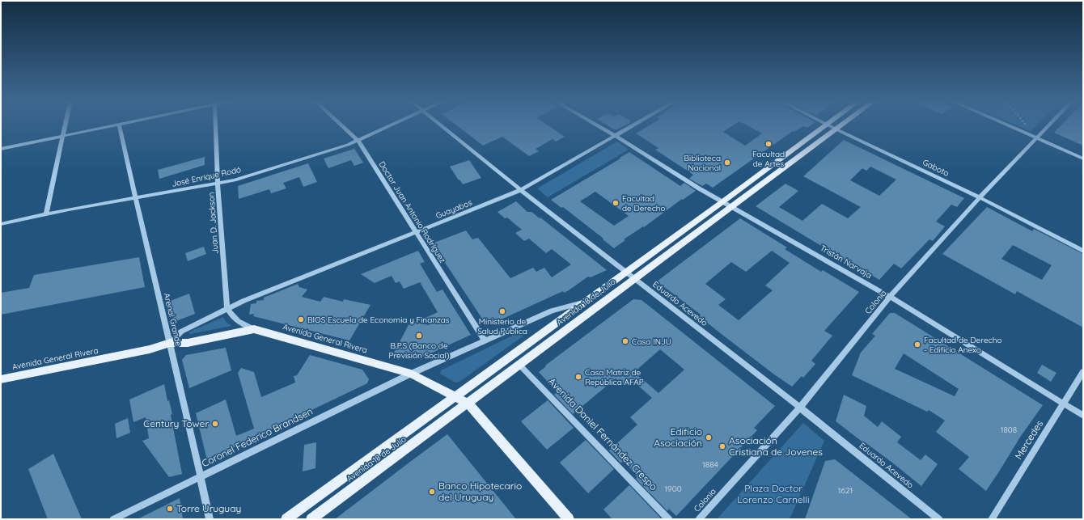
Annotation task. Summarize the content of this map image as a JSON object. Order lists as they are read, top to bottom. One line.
{"streets":{"main road":["Avenida 18 de Julio","Avenida General Rivera"],"street":["Gaboto","José Enrique Rodó","Guayabos","Doctor Juan Antonio Rodríguez","Juan D. Jackson","Tristán Narvaja","Colonia","Eduardo Acevedo","Arenal Grande","Avenida Daniel Fernández Crespo","Coronel Federico Brandsen","Mercedes"]},"crossings":[["Gaboto","Avenida 18 de Julio"],["Gaboto","Colonia"],["José Enrique Rodó","Doctor Juan Antonio Rodríguez"],["José Enrique Rodó","Juan D. Jackson"],["José Enrique Rodó","Arenal Grande"],["Guayabos","Doctor Juan Antonio Rodríguez"],["Guayabos","Juan D. Jackson"],["Guayabos","Tristán Narvaja"],["Guayabos","Eduardo Acevedo"],["Guayabos","Avenida General Rivera"],["Doctor Juan Antonio Rodríguez","Avenida 18 de Julio"],["Juan D. Jackson","Avenida General Rivera"],["Tristán Narvaja","Avenida 18 de Julio"],["Tristán Narvaja","Colonia"],["Tristán Narvaja","Mercedes"],["Avenida 18 de Julio","Eduardo Acevedo"],["Avenida 18 de Julio","Avenida General Rivera"],["Avenida 18 de Julio","Avenida Daniel Fernández Crespo"],["Avenida 18 de Julio","Coronel Federico Brandsen"],["Colonia","Eduardo Acevedo"],["Arenal Grande","Avenida General Rivera"],["Arenal Grande","Coronel Federico Brandsen"],["Avenida General Rivera","Coronel Federico Brandsen"]],"parks":["Plaza Doctor Lorenzo Carnelli"],"places":["Facultad de Artes","Biblioteca Nacional","Facultad de Derecho","Ministerio de Salud Pública","BIOS Escuela de Economia y Finanzas","B.P.S (Banco de Previsión Social)","Casa INJU","Facultad de Derecho - Edificio Anexo","Casa Matriz de República AFAP","Century Tower","Edificio Asociación","Asociación Cristiana de Jovenes","Banco Hipotecario del Uruguay","Torre Uruguay"],"house_numbers":["1808","1884","1900","1621"]}
